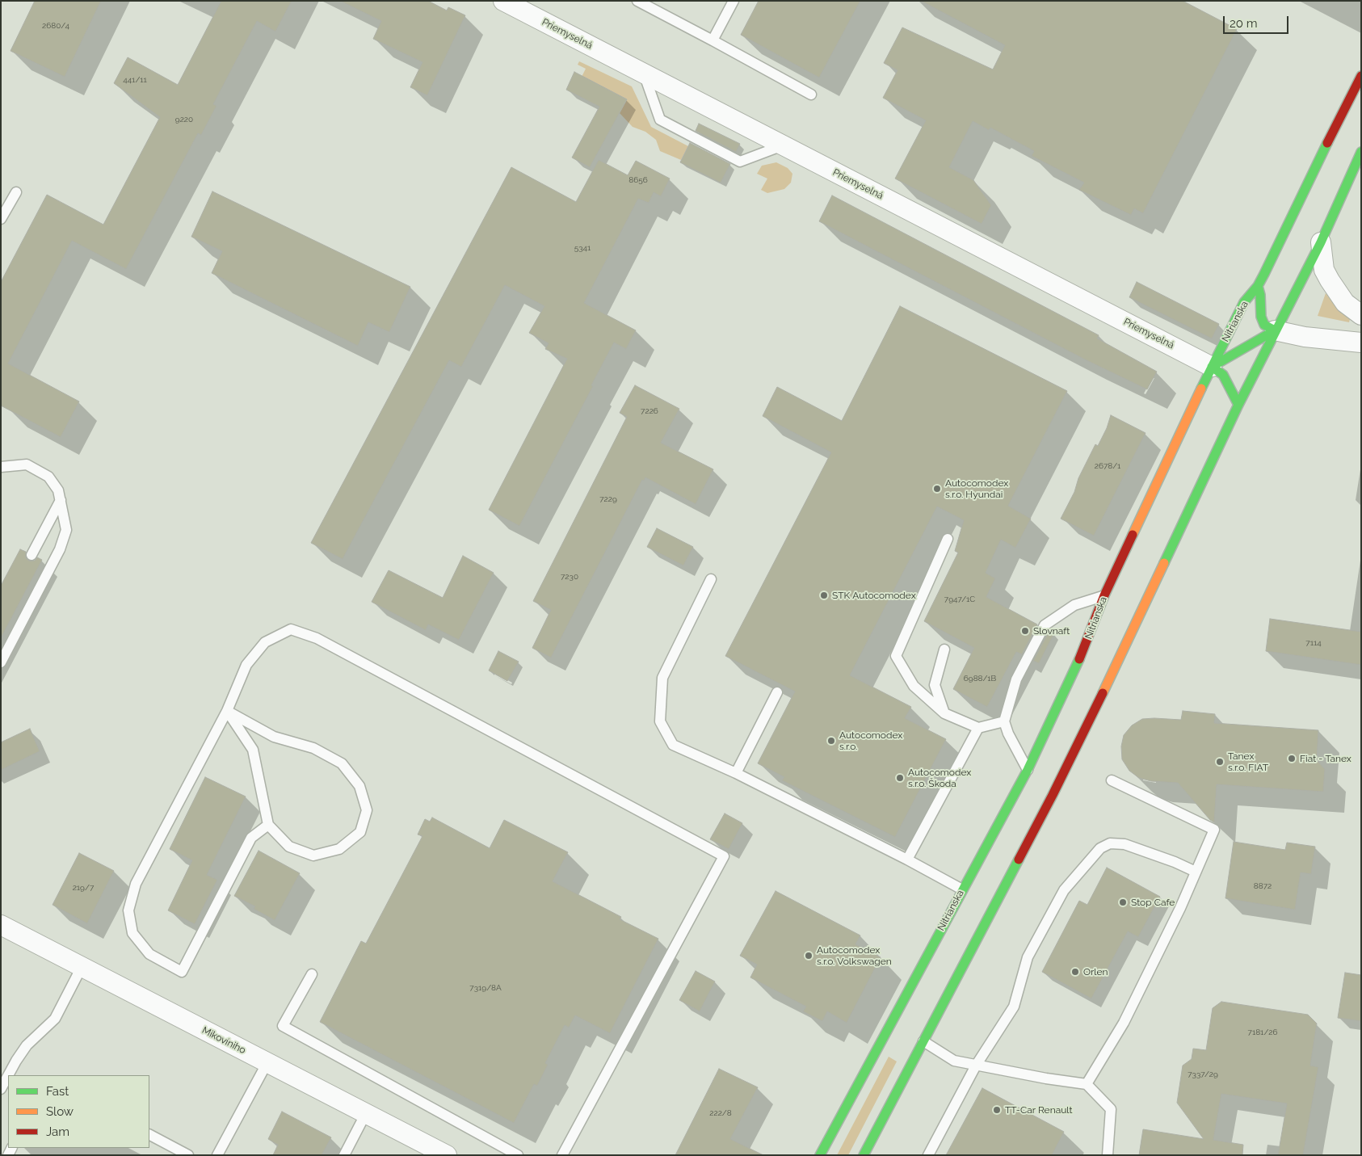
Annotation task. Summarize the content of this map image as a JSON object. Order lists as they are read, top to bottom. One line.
{"streets":{"main road":["Nitrianska"],"street":["Priemyselná","Mikovíniho"]},"crossings":[["Priemyselná","Nitrianska"]],"places":["Autocomodex s.r.o. Hyundai","STK Autocomodex","Slovnaft","Autocomodex s.r.o.","Fiat - Tanex","Tanex s.r.o. FIAT","Autocomodex s.r.o. Škoda","Stop Cafe","Autocomodex s.r.o. Volkswagen","Orlen","TT-Car Renault"],"house_numbers":["2680/4","441/11","9220","8656","5341","7226","2678/1","7229","7230","7947/1C","7114","6988/1B","8872","219/7","7319/8A","7181/26","7337/29","222/8"],"legend":["Fast","Slow","Jam"],"scale_bar":"20 m"}
